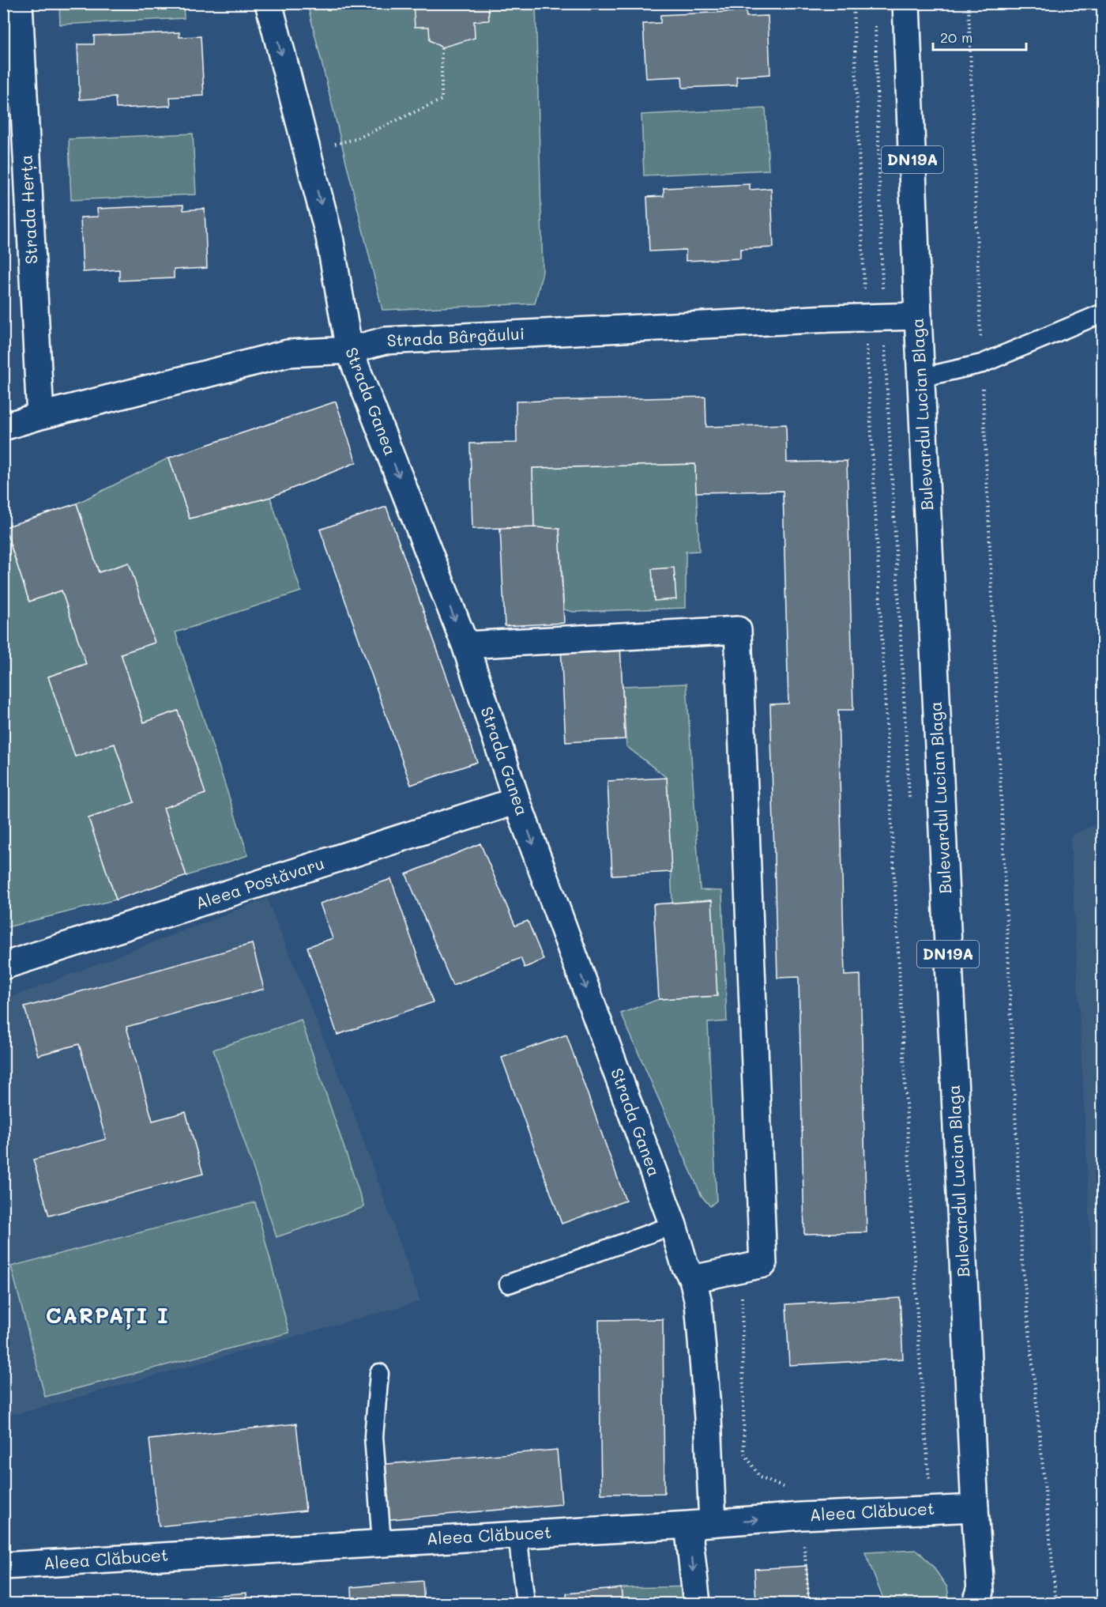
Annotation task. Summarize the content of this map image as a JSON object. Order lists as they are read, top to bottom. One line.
{"streets":{"street":["DN19A","Strada Herța","Strada Bârgăului","Strada Ganea","Bulevardul Lucian Blaga","Aleea Postăvaru","Aleea Clăbucet"]},"crossings":[["Strada Herța","Strada Bârgăului"],["Strada Bârgăului","Strada Ganea"],["Strada Bârgăului","Bulevardul Lucian Blaga"],["Strada Ganea","Aleea Postăvaru"],["Strada Ganea","Aleea Clăbucet"],["Bulevardul Lucian Blaga","Aleea Clăbucet"]],"one_way":["Strada Ganea"],"districts":["CARPAȚI I"],"scale_bar":"20 m"}
